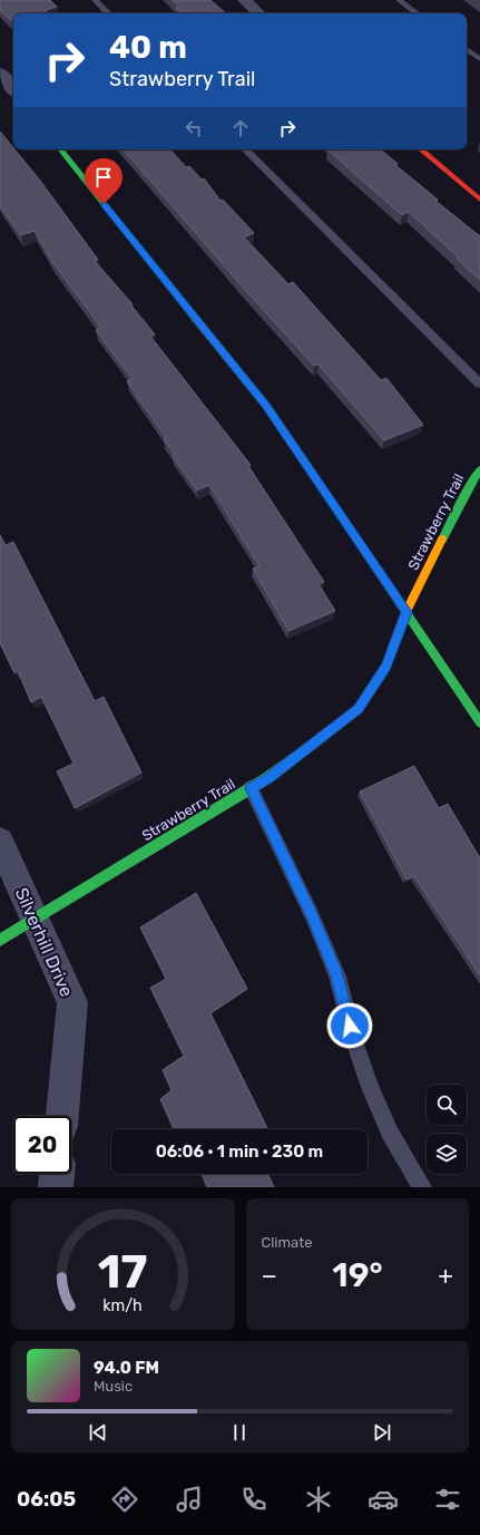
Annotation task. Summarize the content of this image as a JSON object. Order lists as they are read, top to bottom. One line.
{"streets":{"street":["Strawberry Trail","Silverhill Drive"]},"crossings":[["Strawberry Trail","Silverhill Drive"]],"page":{"turn":["40 m","Strawberry Trail"],"limit":"20","trip":"06:06 · 1 min · 230 m","tile":"Climate","heat":["−","19°","+"],"song":["94.0 FM","Music"],"tabs":"06:05","gauge":["17","km/h"]}}
